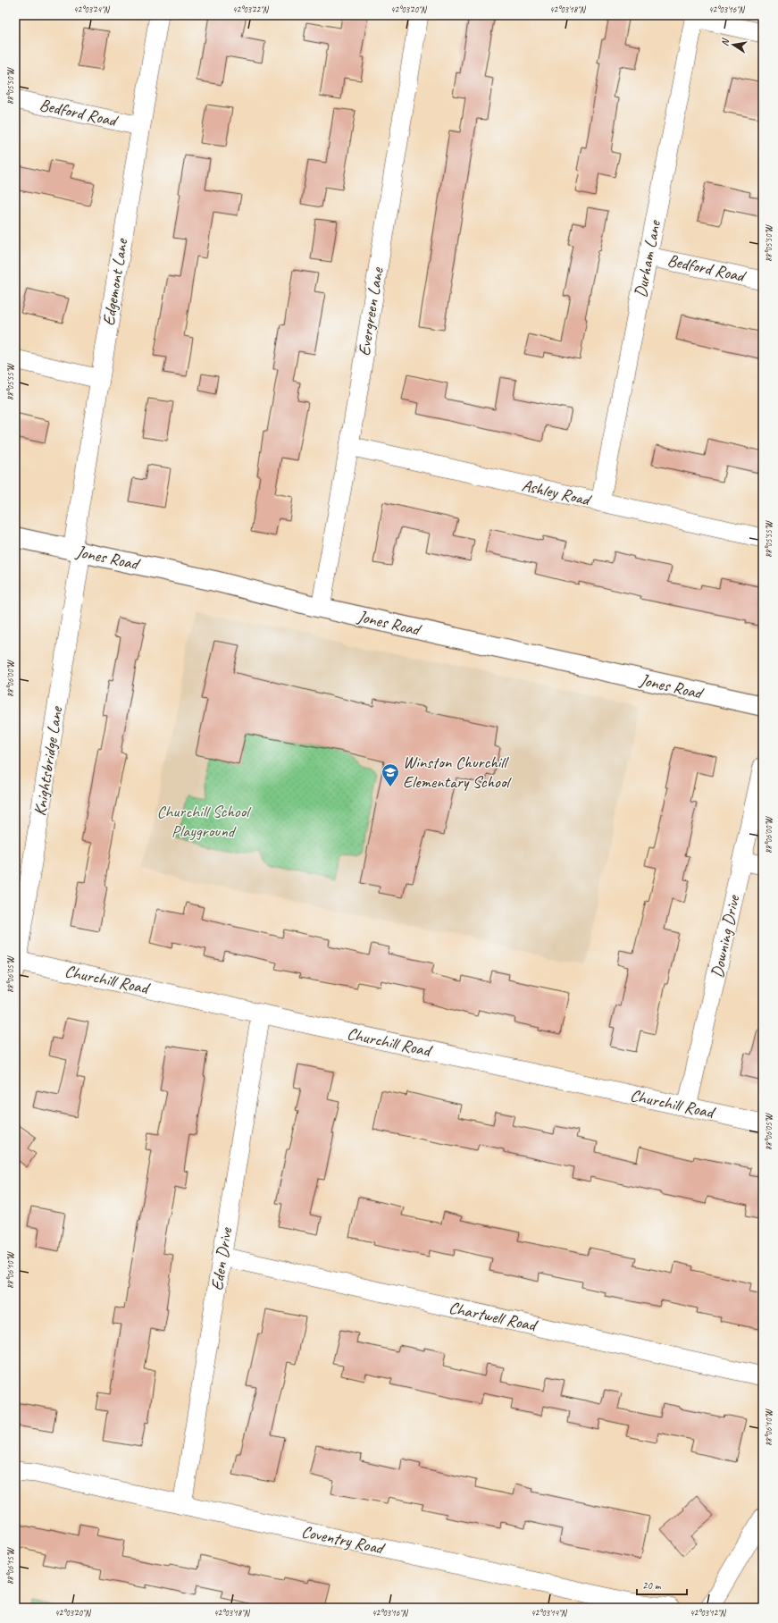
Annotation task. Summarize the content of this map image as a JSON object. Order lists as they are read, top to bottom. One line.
{"streets":{"street":["Bedford Road","Durham Lane","Edgemont Lane","Evergreen Lane","Ashley Road","Jones Road","Knightsbridge Lane","Downing Drive","Churchill Road","Eden Drive","Chartwell Road","Coventry Road"]},"crossings":[["Bedford Road","Durham Lane"],["Bedford Road","Edgemont Lane"],["Durham Lane","Ashley Road"],["Edgemont Lane","Jones Road"],["Edgemont Lane","Knightsbridge Lane"],["Evergreen Lane","Ashley Road"],["Evergreen Lane","Jones Road"],["Jones Road","Knightsbridge Lane"],["Knightsbridge Lane","Churchill Road"],["Downing Drive","Churchill Road"],["Churchill Road","Eden Drive"],["Eden Drive","Chartwell Road"],["Eden Drive","Coventry Road"]],"parks":["Churchill School Playground"],"places":{"school or university":["Winston Churchill Elementary School"]},"scale_bar":"20 m","north":"left","coordinates":["42°03'24\"N","42°03'22\"N","42°03'20\"N","42°03'18\"N","42°03'16\"N","88°05'50\"W","88°05'55\"W","88°06'00\"W","88°06'05\"W","88°06'10\"W","88°06'15\"W","42°03'14\"N","42°03'12\"N"]}
